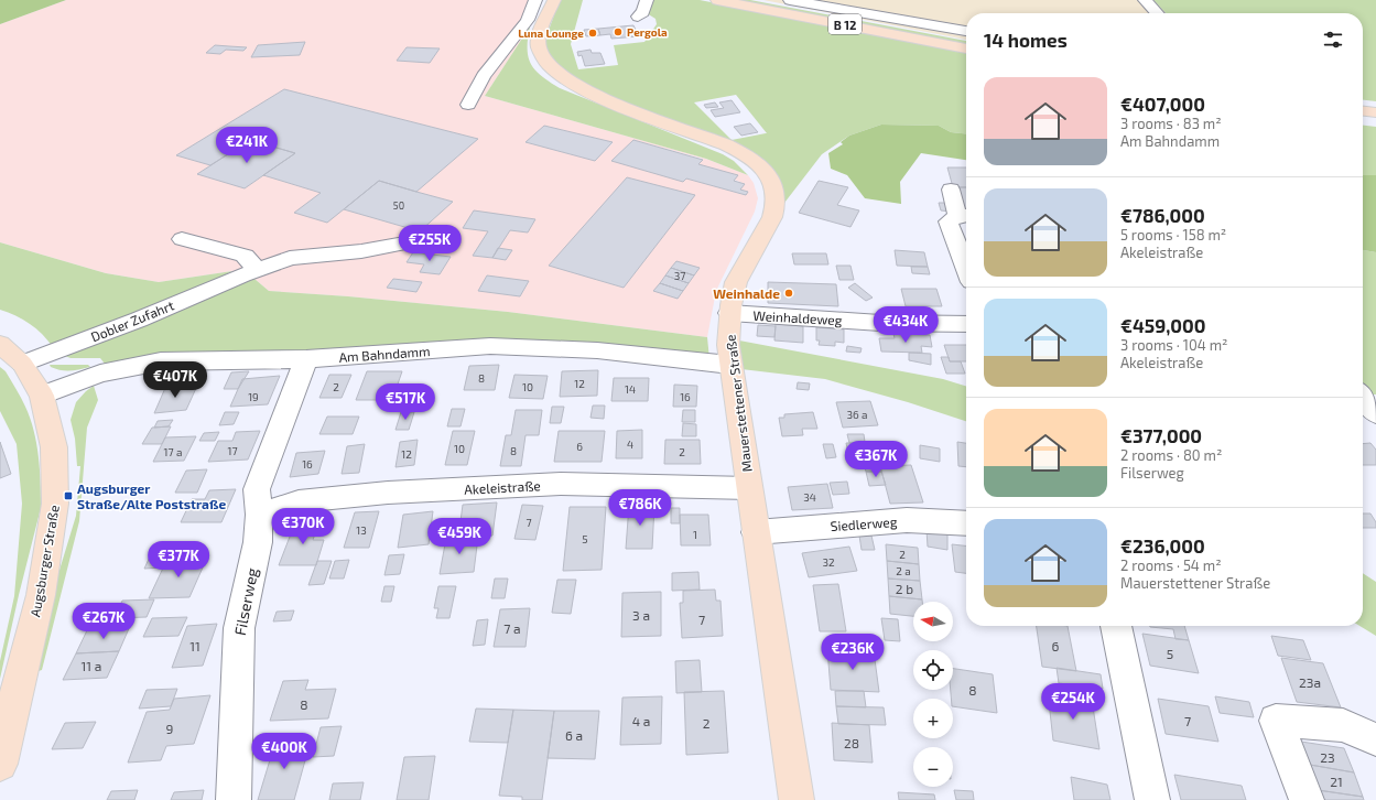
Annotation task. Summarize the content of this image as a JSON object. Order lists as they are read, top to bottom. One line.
{"streets":{"main road":["B 12","Mauerstettener Straße","Augsburger Straße"],"street":["Weinhaldeweg","Dobler Zufahrt","Am Bahndamm","Akeleistraße","Siedlerweg","Filserweg"]},"crossings":[["Weinhaldeweg","Mauerstettener Straße"],["Dobler Zufahrt","Augsburger Straße"],["Am Bahndamm","Mauerstettener Straße"],["Am Bahndamm","Augsburger Straße"],["Am Bahndamm","Filserweg"],["Mauerstettener Straße","Akeleistraße"],["Mauerstettener Straße","Siedlerweg"],["Akeleistraße","Filserweg"]],"places":{"other":["Pergola","Luna Lounge","Weinhalde"],"transit":["Augsburger Straße/Alte Poststraße"]},"house_numbers":["50","37","8","12","2","10","14","19","16","36 a","4","6","10","17","8","17 a","2","12","16","34","7","13","1","5","2","32","2 a","2 b","3 a","7","7 a","11","6","5","11 a","23a","8","8","4 a","7","2","9","6 a","28","23","21"],"north":"left","page":{"heading":"14 homes","list":[{"name":"€407,000","note":"3 rooms · 83 m² · Am Bahndamm"},{"name":"€786,000","note":"5 rooms · 158 m² · Akeleistraße"},{"name":"€459,000","note":"3 rooms · 104 m² · Akeleistraße"},{"name":"€377,000","note":"2 rooms · 80 m² · Filserweg"},{"name":"€236,000","note":"2 rooms · 54 m² · Mauerstettener Straße"}],"price":["€241K","€255K","€434K","€407K","€517K","€367K","€786K","€370K","€459K","€377K","€267K","€236K","€254K","€400K"],"map_buttons":["+","−"]}}
